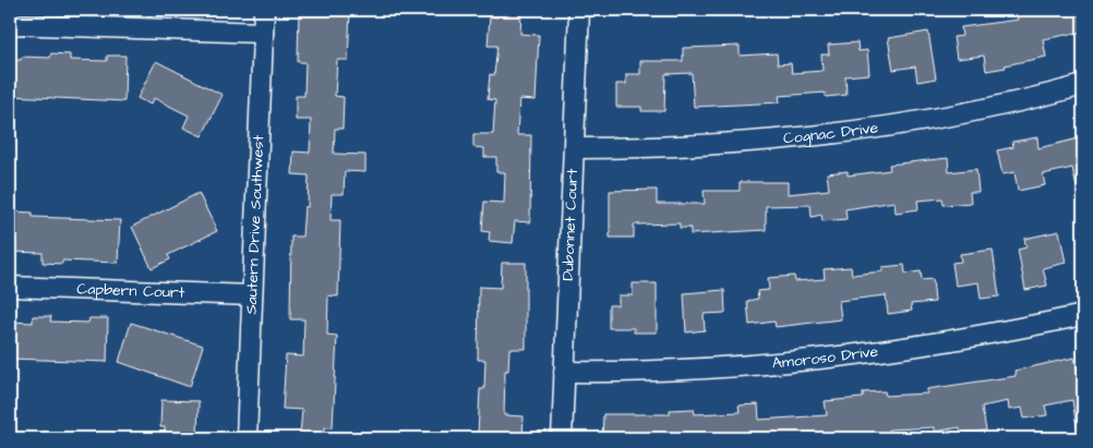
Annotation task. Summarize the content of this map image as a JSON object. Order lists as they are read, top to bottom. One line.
{"streets":{"street":["Cognac Drive","Sautern Drive Southwest","Dubonnet Court","Capbern Court","Amoroso Drive"]},"crossings":[["Cognac Drive","Dubonnet Court"],["Sautern Drive Southwest","Capbern Court"],["Dubonnet Court","Amoroso Drive"]]}
